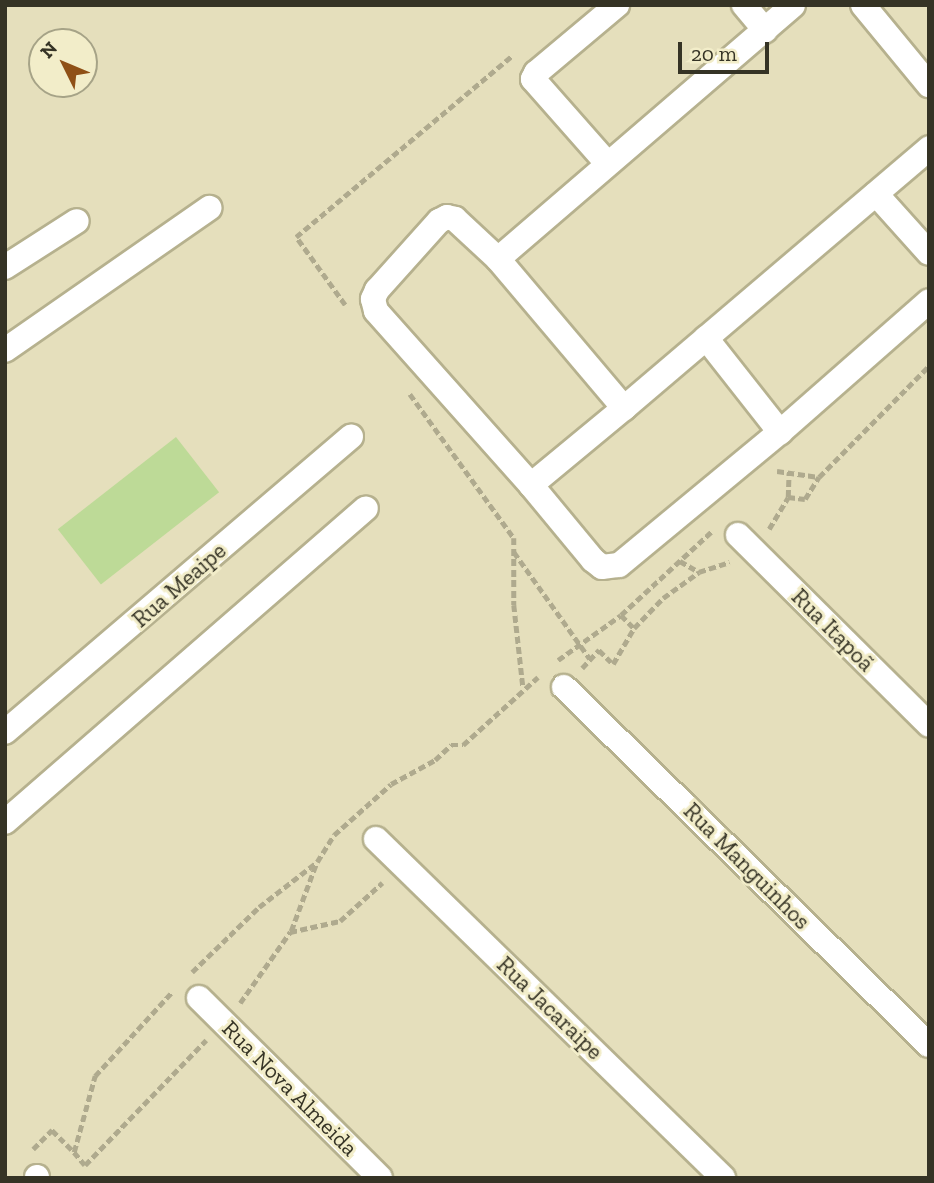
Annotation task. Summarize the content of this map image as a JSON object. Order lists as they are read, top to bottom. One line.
{"streets":{"street":["Rua Meaipe","Rua Itapoã","Rua Manguinhos","Rua Jacaraipe","Rua Nova Almeida"]},"scale_bar":"20 m","north":"top left"}
